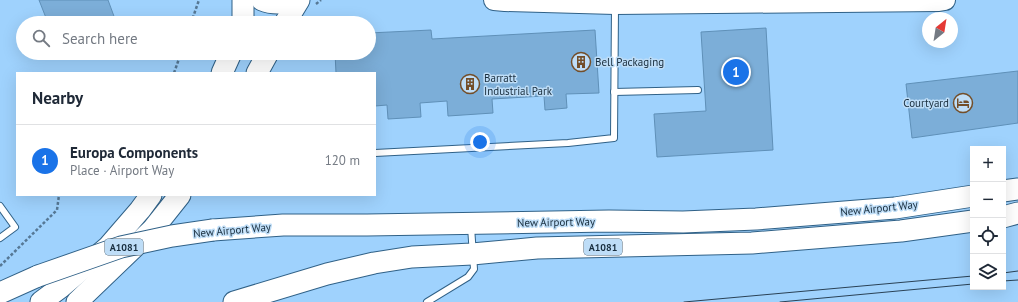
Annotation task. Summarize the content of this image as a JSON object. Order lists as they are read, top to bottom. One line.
{"streets":{"highway":["New Airport Way","A1081"]},"places":{"building":["Bell Packaging","Barratt Industrial Park"],"hotel":["Courtyard"]},"north":"top right","page":{"search":"Search here","pins":"1","heading":"Nearby","list":[{"mark":"1","name":"Europa Components","note":"Place · Airport Way","value":"120 m"}],"map_buttons":["+","−"]}}
